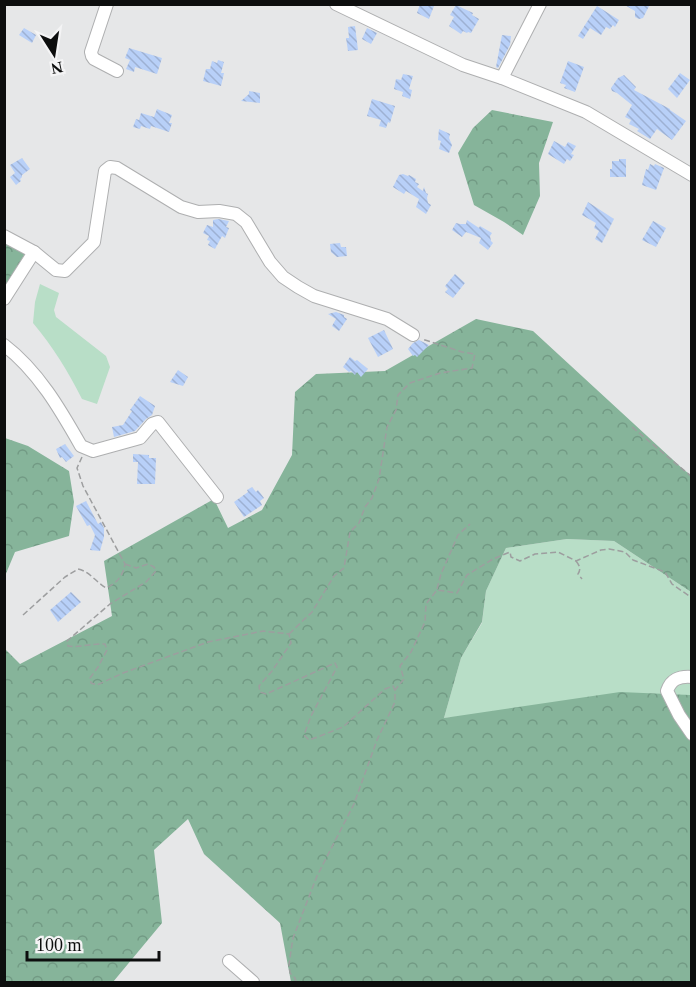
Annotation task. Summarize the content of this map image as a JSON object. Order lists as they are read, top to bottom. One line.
{"scale_bar":"100 m","north":"bottom"}
